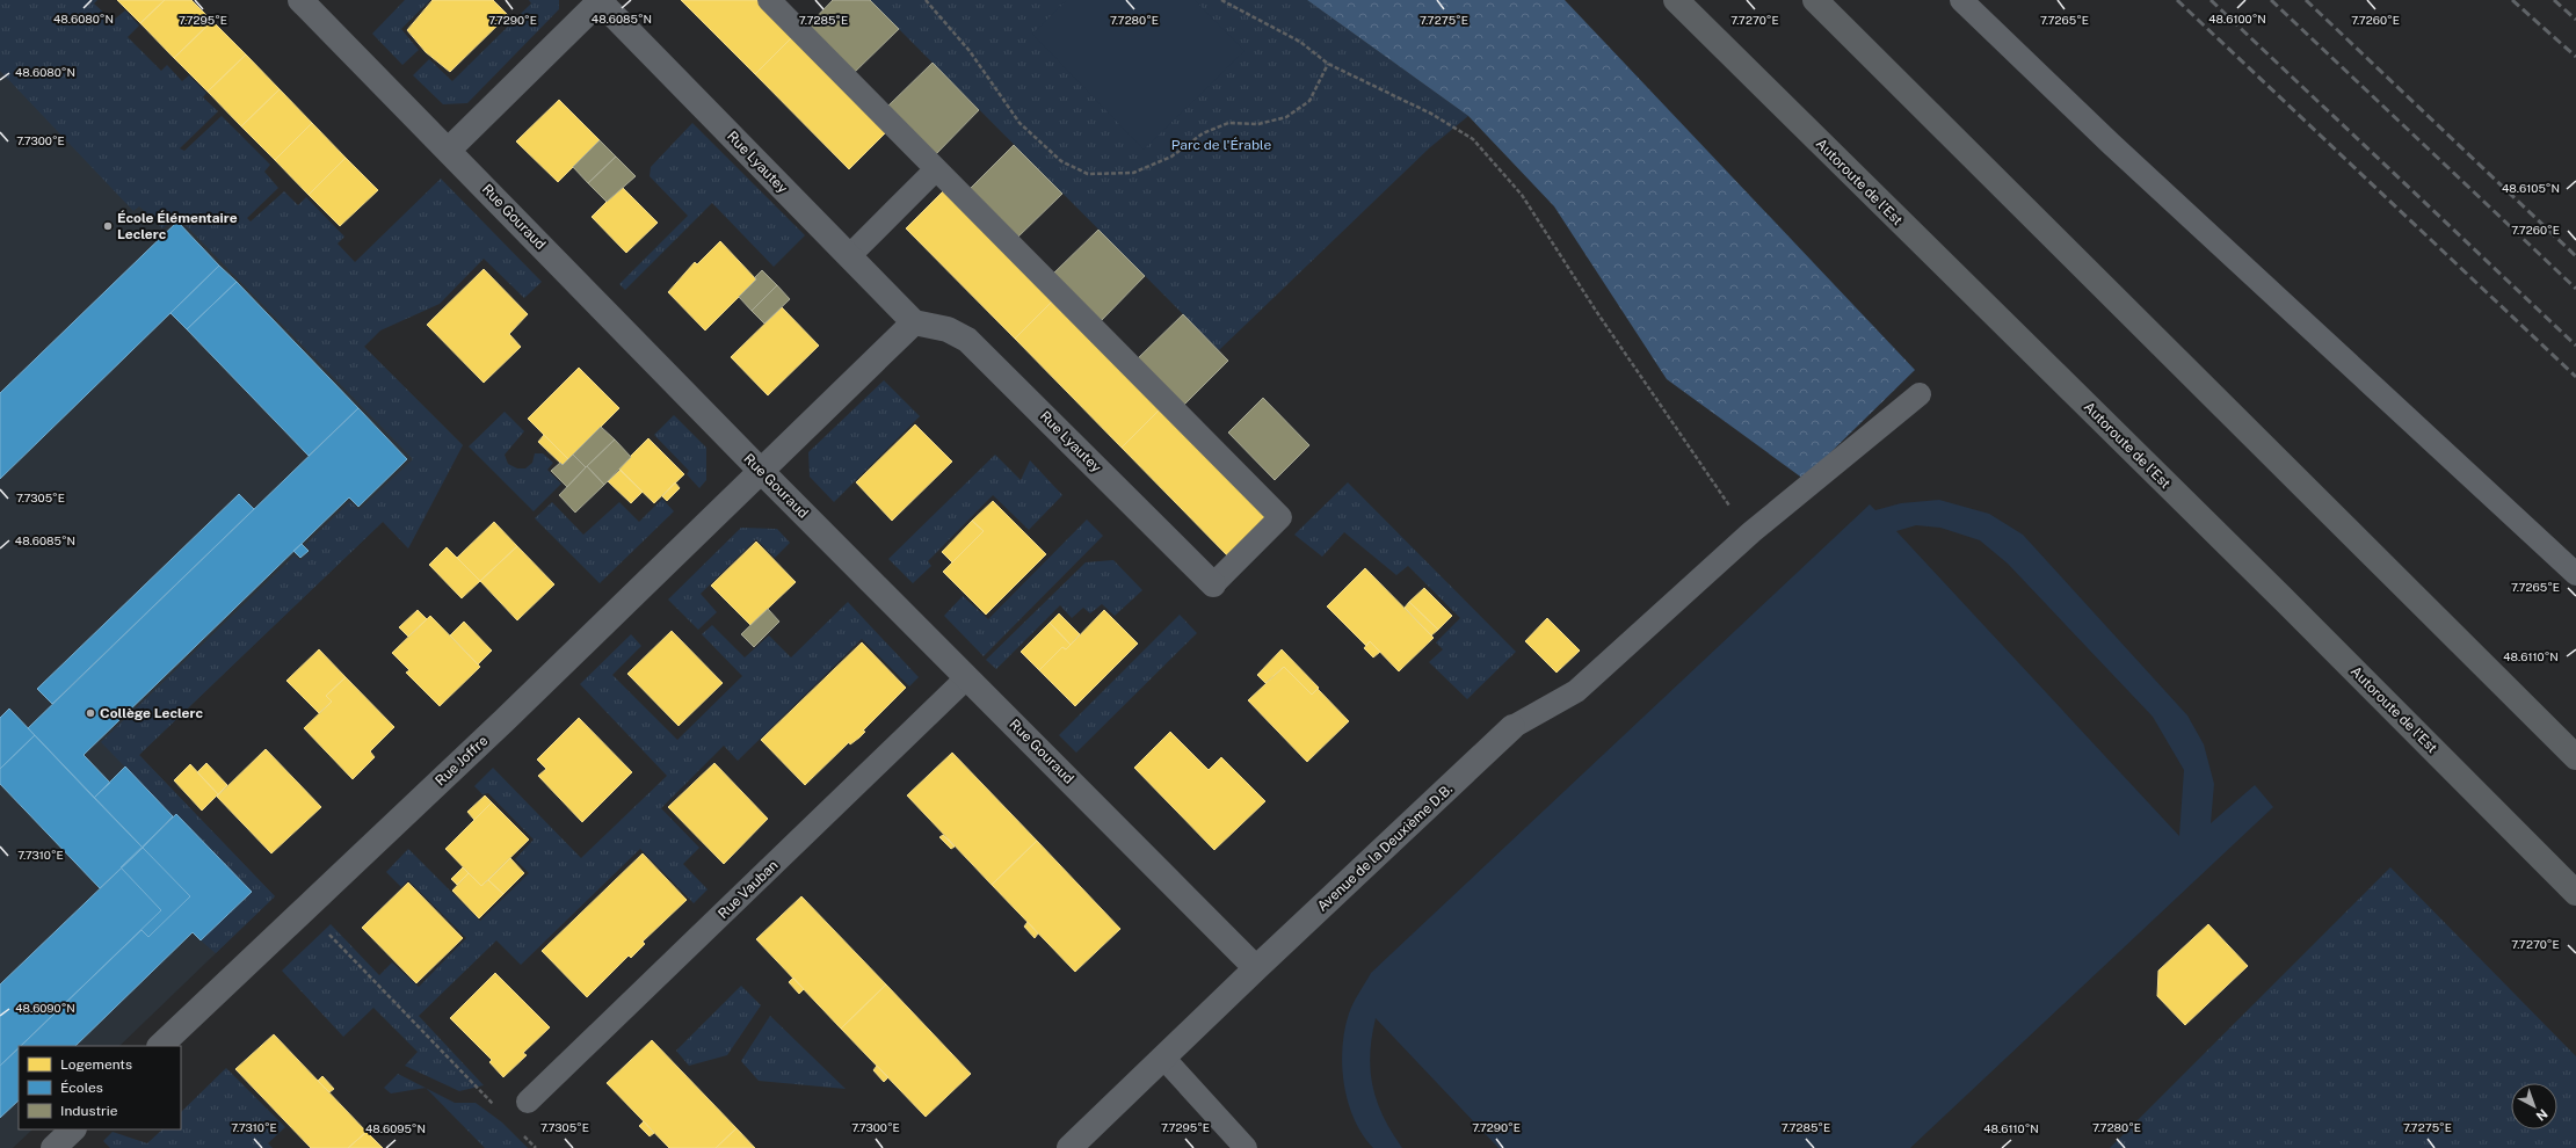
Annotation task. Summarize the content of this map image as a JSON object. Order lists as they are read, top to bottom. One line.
{"streets":{"highway":["Autoroute de l’Est"],"street":["Rue Lyautey","Rue Gouraud","Rue Joffre","Avenue de la Deuxième D.B."],"lane":["Rue Vauban"]},"crossings":[["Rue Lyautey","Rue Gouraud"],["Rue Gouraud","Rue Joffre"],["Rue Gouraud","Avenue de la Deuxième D.B."],["Rue Gouraud","Rue Vauban"]],"parks":["Parc de l'Érable"],"places":["École Élémentaire Leclerc","Collège Leclerc"],"legend":["Logements","Écoles","Industrie"],"north":"bottom right","coordinates":["48.6080°N","48.6085°N","48.6100°N","7.7295°E","7.7290°E","7.7285°E","7.7280°E","7.7275°E","7.7270°E","7.7265°E","7.7260°E","7.7300°E","48.6105°N","7.7305°E","48.6110°N","7.7310°E","48.6090°N","48.6095°N"]}
